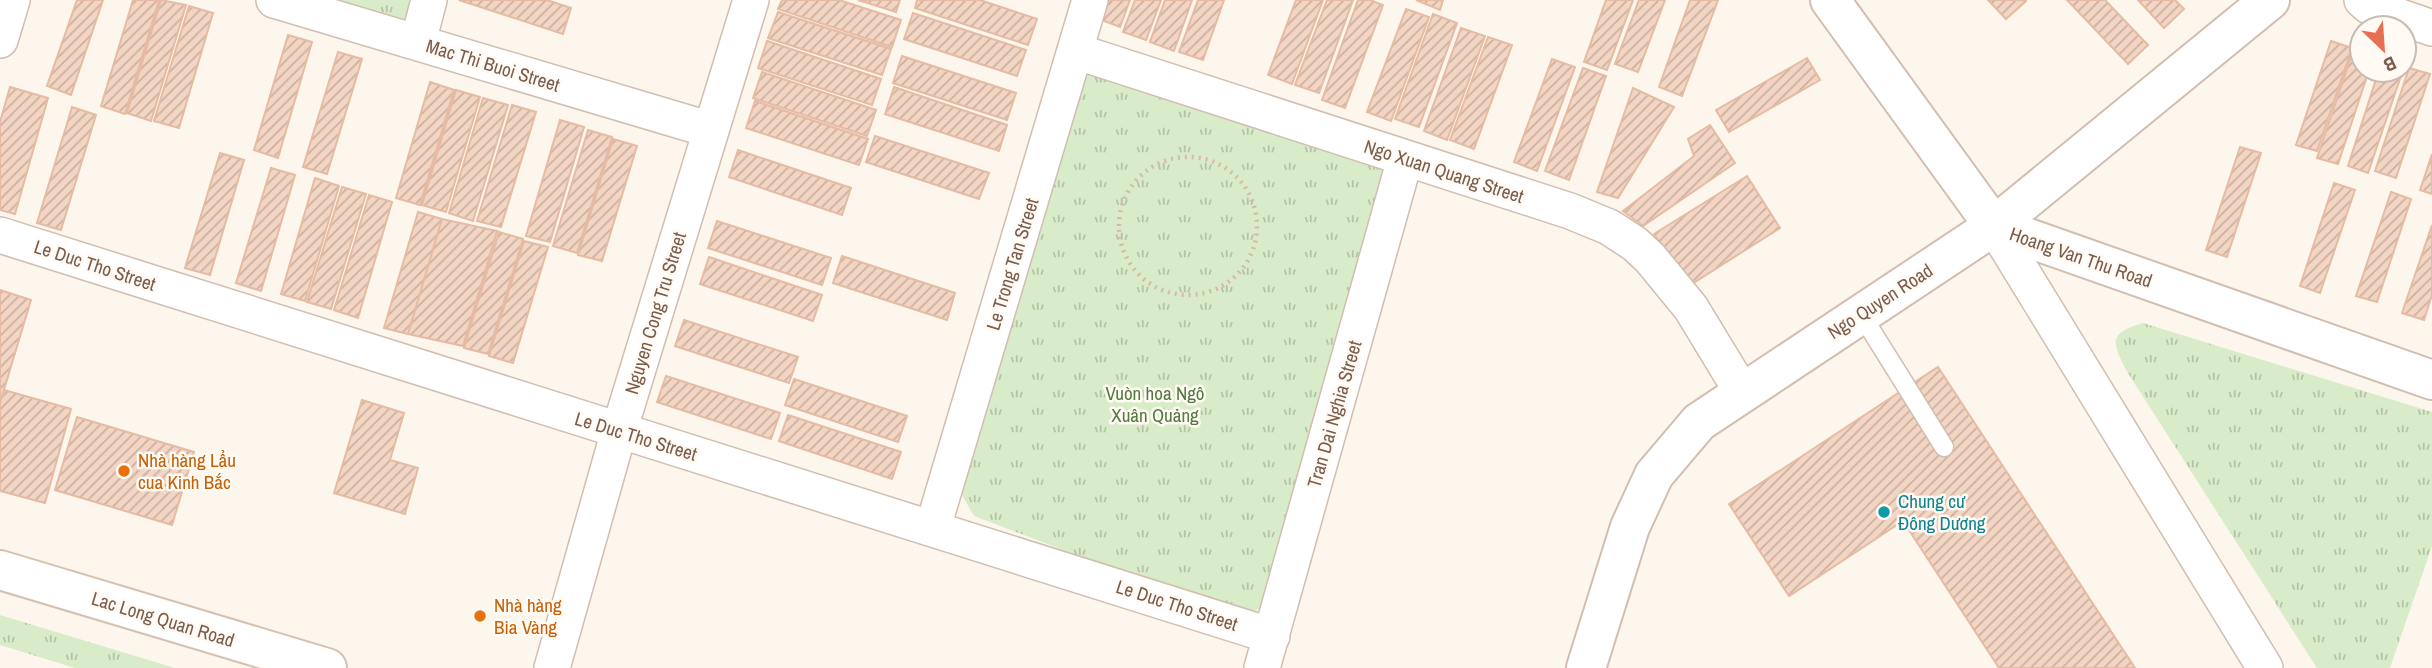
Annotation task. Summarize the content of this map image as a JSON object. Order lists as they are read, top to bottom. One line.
{"streets":{"street":["Mac Thi Buoi Street","Ngo Xuan Quang Street","Hoang Van Thu Road","Le Trong Tan Street","Le Duc Tho Street","Ngo Quyen Road","Nguyen Cong Tru Street","Tran Dai Nghia Street","Lac Long Quan Road"]},"crossings":[["Mac Thi Buoi Street","Nguyen Cong Tru Street"],["Ngo Xuan Quang Street","Le Trong Tan Street"],["Ngo Xuan Quang Street","Ngo Quyen Road"],["Ngo Xuan Quang Street","Tran Dai Nghia Street"],["Hoang Van Thu Road","Ngo Quyen Road"],["Le Trong Tan Street","Le Duc Tho Street"],["Le Duc Tho Street","Nguyen Cong Tru Street"],["Le Duc Tho Street","Tran Dai Nghia Street"]],"parks":["Vuòn hoa Ngô Xuân Quảng"],"places":["Nhà hàng Lẩu cua Kinh Bắc","Chung cư Đông Dương","Nhà hàng Bia Vàng"],"north":"bottom right"}
